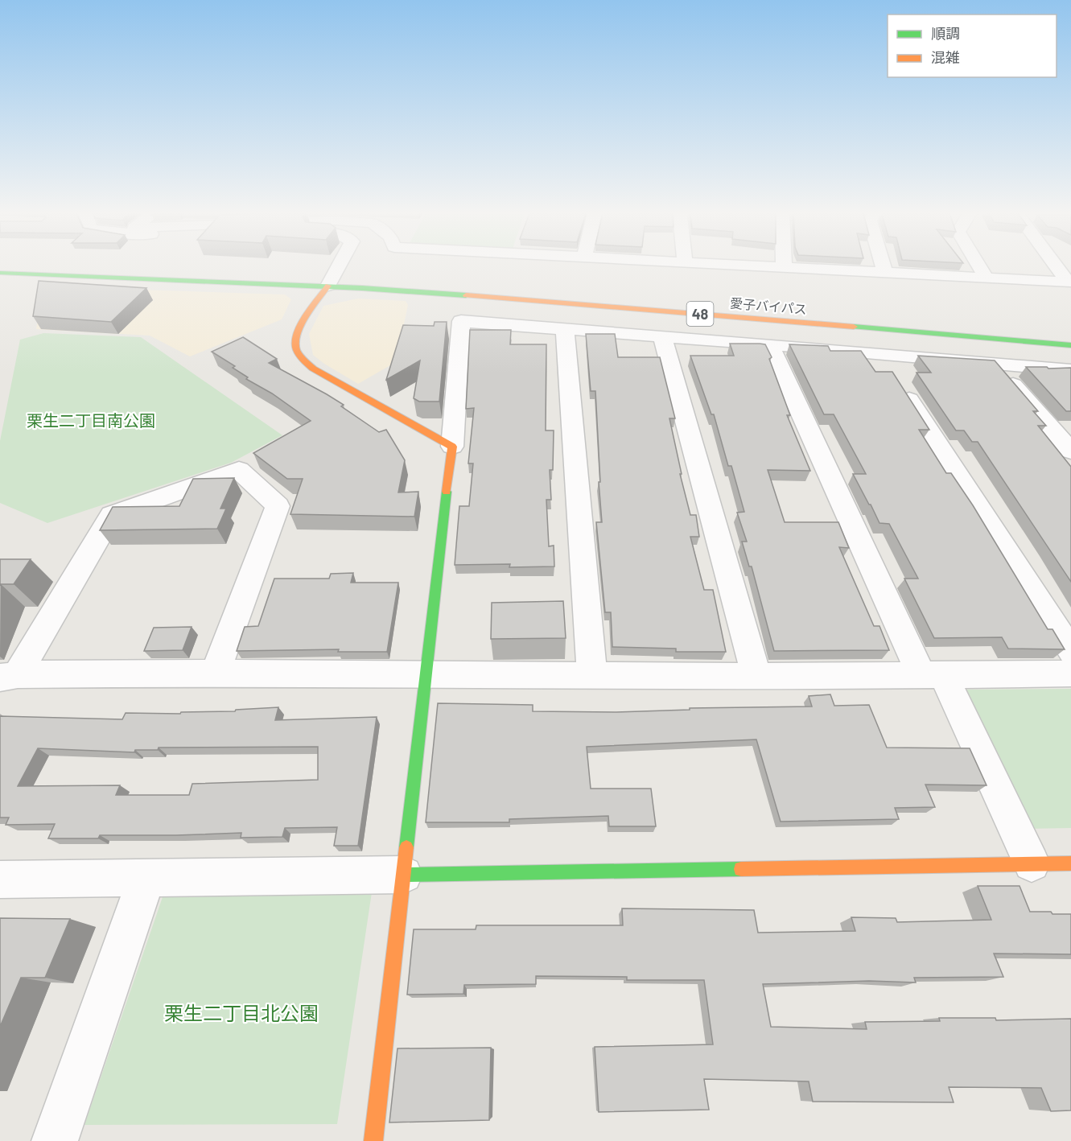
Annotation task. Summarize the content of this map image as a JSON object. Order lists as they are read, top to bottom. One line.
{"streets":{"main road":["愛子バイパス","48"]},"parks":["栗生二丁目南公園","栗生二丁目北公園"],"legend":["順調","混雑"]}
